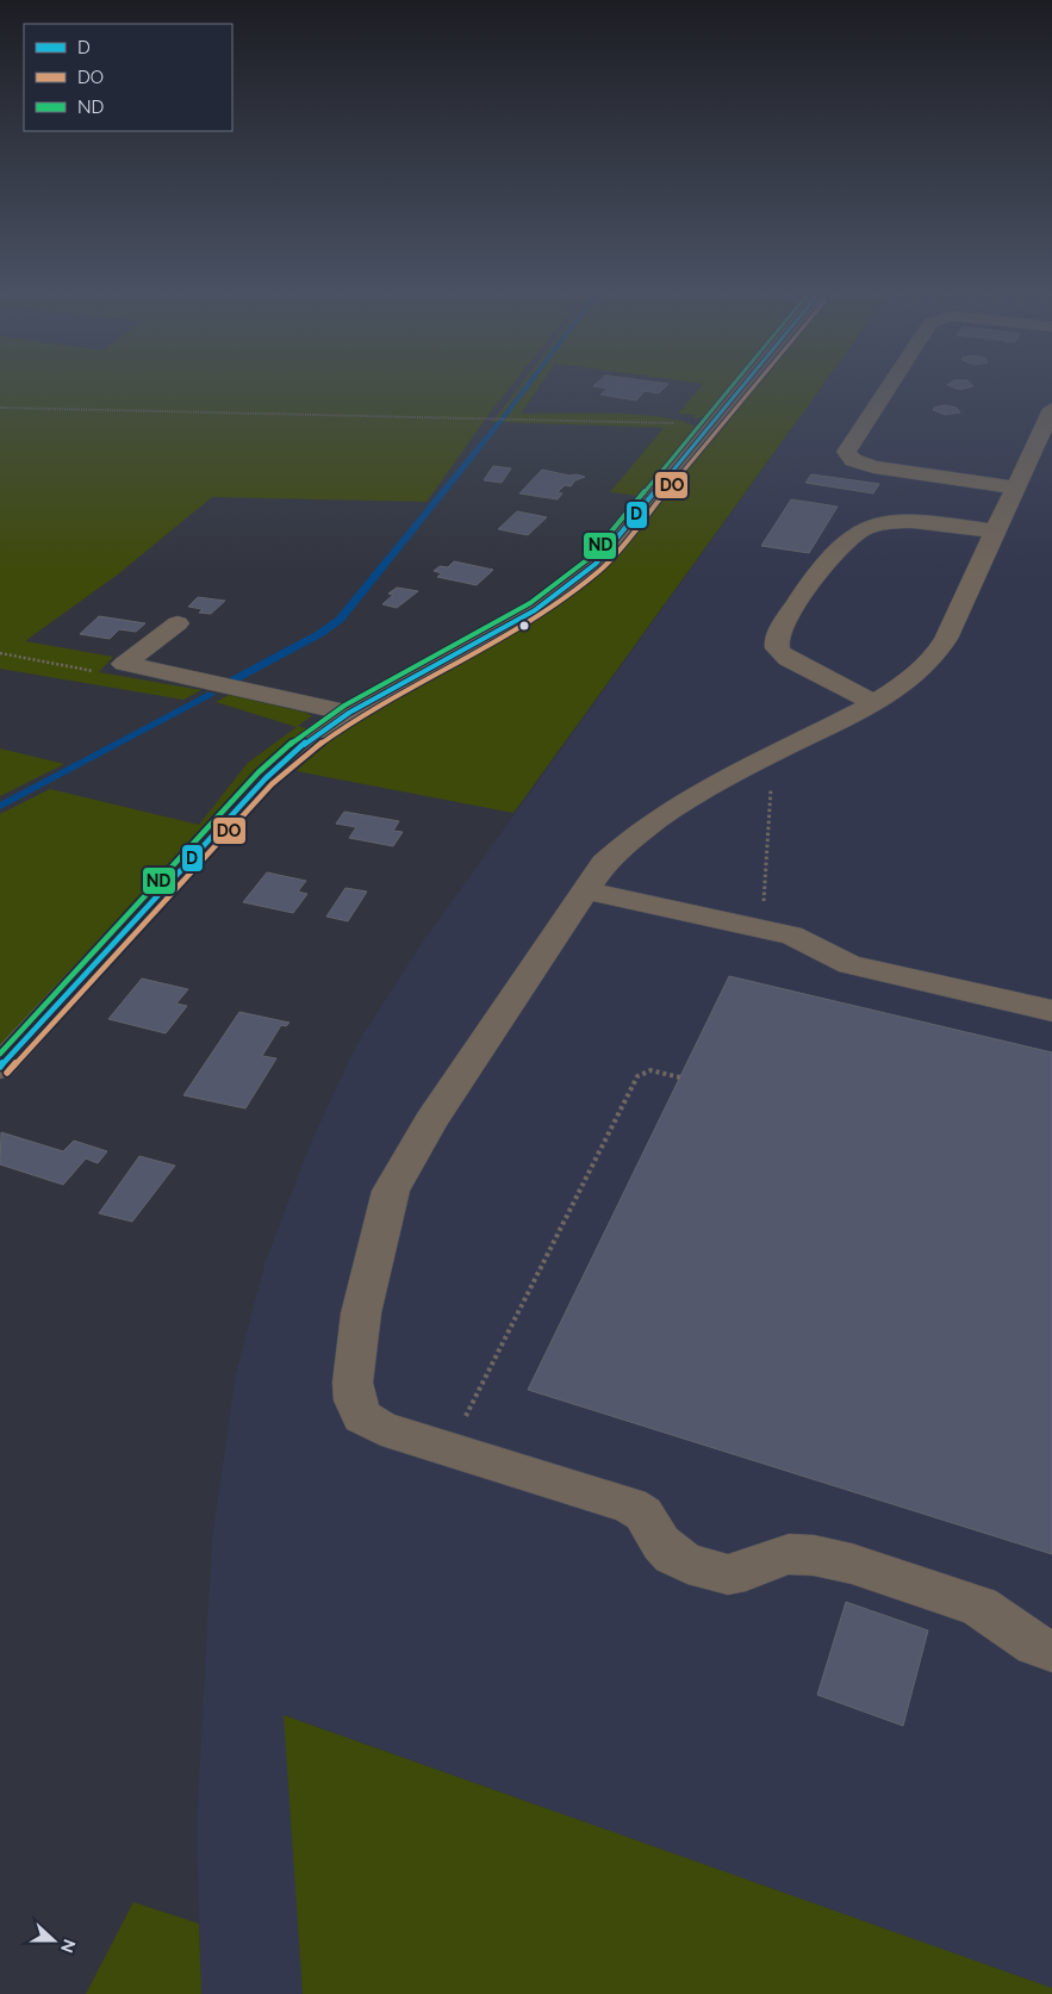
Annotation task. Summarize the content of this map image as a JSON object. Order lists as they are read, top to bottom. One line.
{"lines":["transit line D","transit line DO","transit line ND"],"legend":["D","DO","ND"],"north":"right"}
